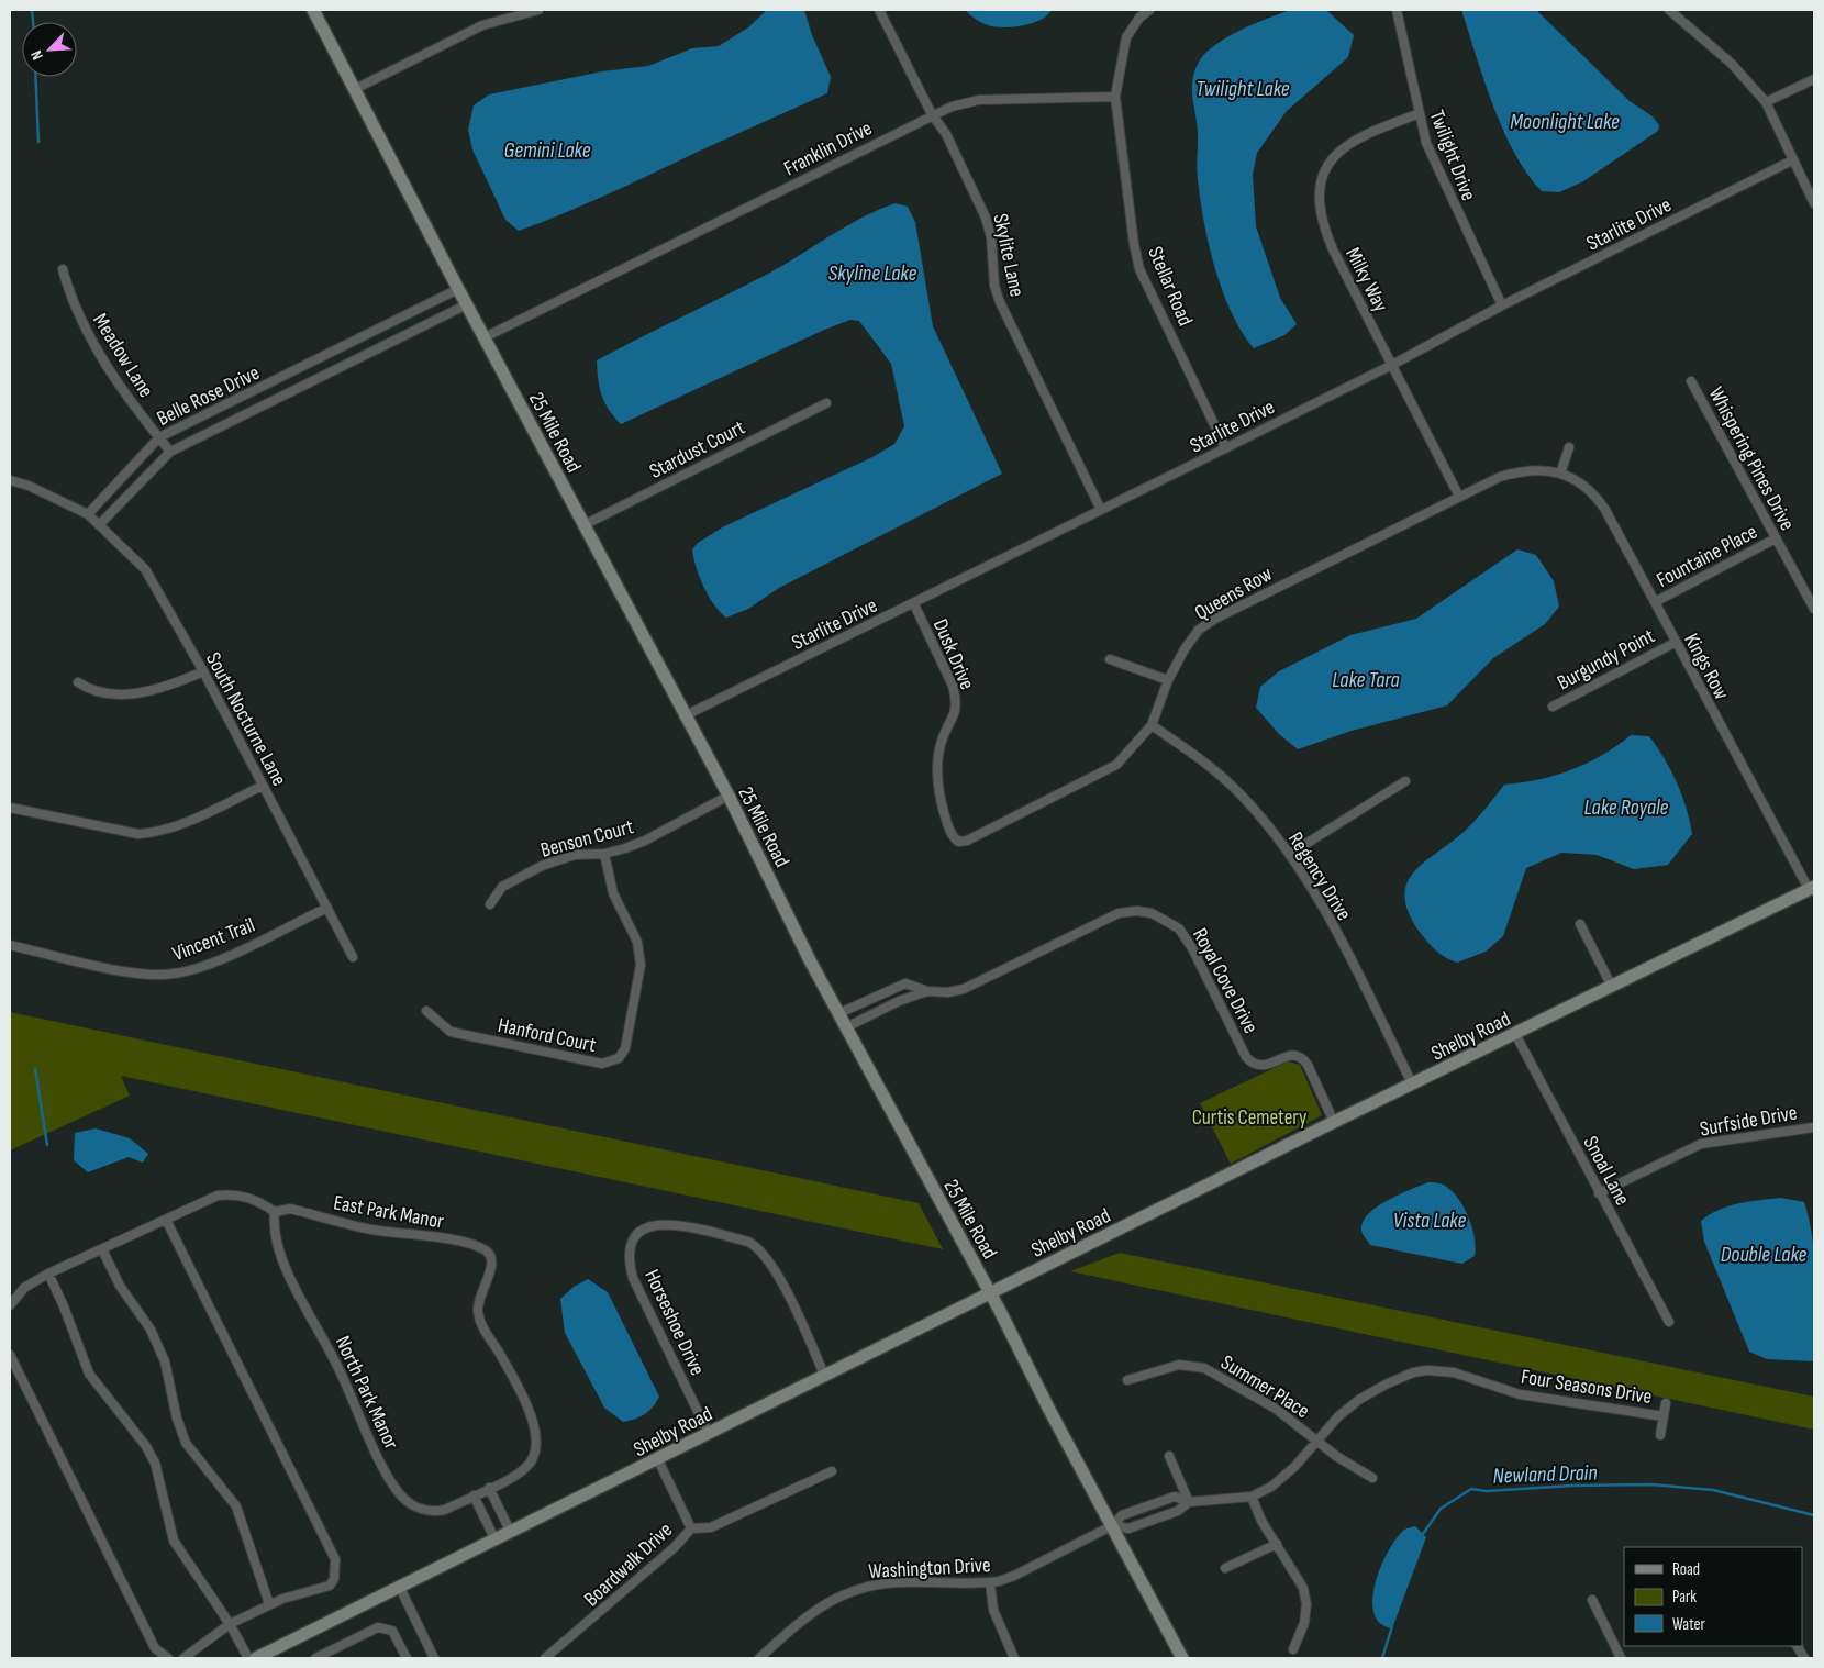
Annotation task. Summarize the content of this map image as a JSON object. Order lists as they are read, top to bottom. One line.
{"streets":{"street":["Franklin Drive","Twilight Drive","Starlite Drive","Skylite Lane","Milky Way","Stellar Road","Meadow Lane","Belle Rose Drive","25 Mile Road","Stardust Court","Whispering Pines Drive","Fountaine Place","Queens Row","Dusk Drive","Burgundy Point","Kings Row","South Nocturne Lane","Benson Court","Regency Drive","Vincent Trail","Royal Cove Drive","Hanford Court","Shelby Road","Surfside Drive","Snoal Lane","East Park Manor","Horseshoe Drive","Summer Place","Four Seasons Drive","North Park Manor","Boardwalk Drive","Washington Drive"]},"crossings":[["Franklin Drive","Skylite Lane"],["Franklin Drive","Stellar Road"],["Franklin Drive","25 Mile Road"],["Twilight Drive","Starlite Drive"],["Twilight Drive","Milky Way"],["Starlite Drive","Skylite Lane"],["Starlite Drive","Milky Way"],["Starlite Drive","Stellar Road"],["Starlite Drive","25 Mile Road"],["Starlite Drive","Dusk Drive"],["Milky Way","Queens Row"],["Meadow Lane","Belle Rose Drive"],["Belle Rose Drive","25 Mile Road"],["Belle Rose Drive","South Nocturne Lane"],["25 Mile Road","Stardust Court"],["25 Mile Road","Benson Court"],["25 Mile Road","Royal Cove Drive"],["25 Mile Road","Shelby Road"],["25 Mile Road","Four Seasons Drive"],["25 Mile Road","Washington Drive"],["Whispering Pines Drive","Fountaine Place"],["Fountaine Place","Kings Row"],["Queens Row","Dusk Drive"],["Queens Row","Kings Row"],["Queens Row","Regency Drive"],["Burgundy Point","Kings Row"],["Kings Row","Shelby Road"],["South Nocturne Lane","Vincent Trail"],["Benson Court","Hanford Court"],["Regency Drive","Shelby Road"],["Royal Cove Drive","Shelby Road"],["Shelby Road","Snoal Lane"],["Shelby Road","Horseshoe Drive"],["Surfside Drive","Snoal Lane"],["East Park Manor","North Park Manor"],["Summer Place","Four Seasons Drive"],["Four Seasons Drive","Washington Drive"]],"water":["Twilight Lake","Moonlight Lake","Gemini Lake","Skyline Lake","Lake Tara","Lake Royale","Vista Lake","Double Lake","Newland Drain"],"parks":["Curtis Cemetery"],"legend":["Road","Park","Water"],"north":"bottom left"}
